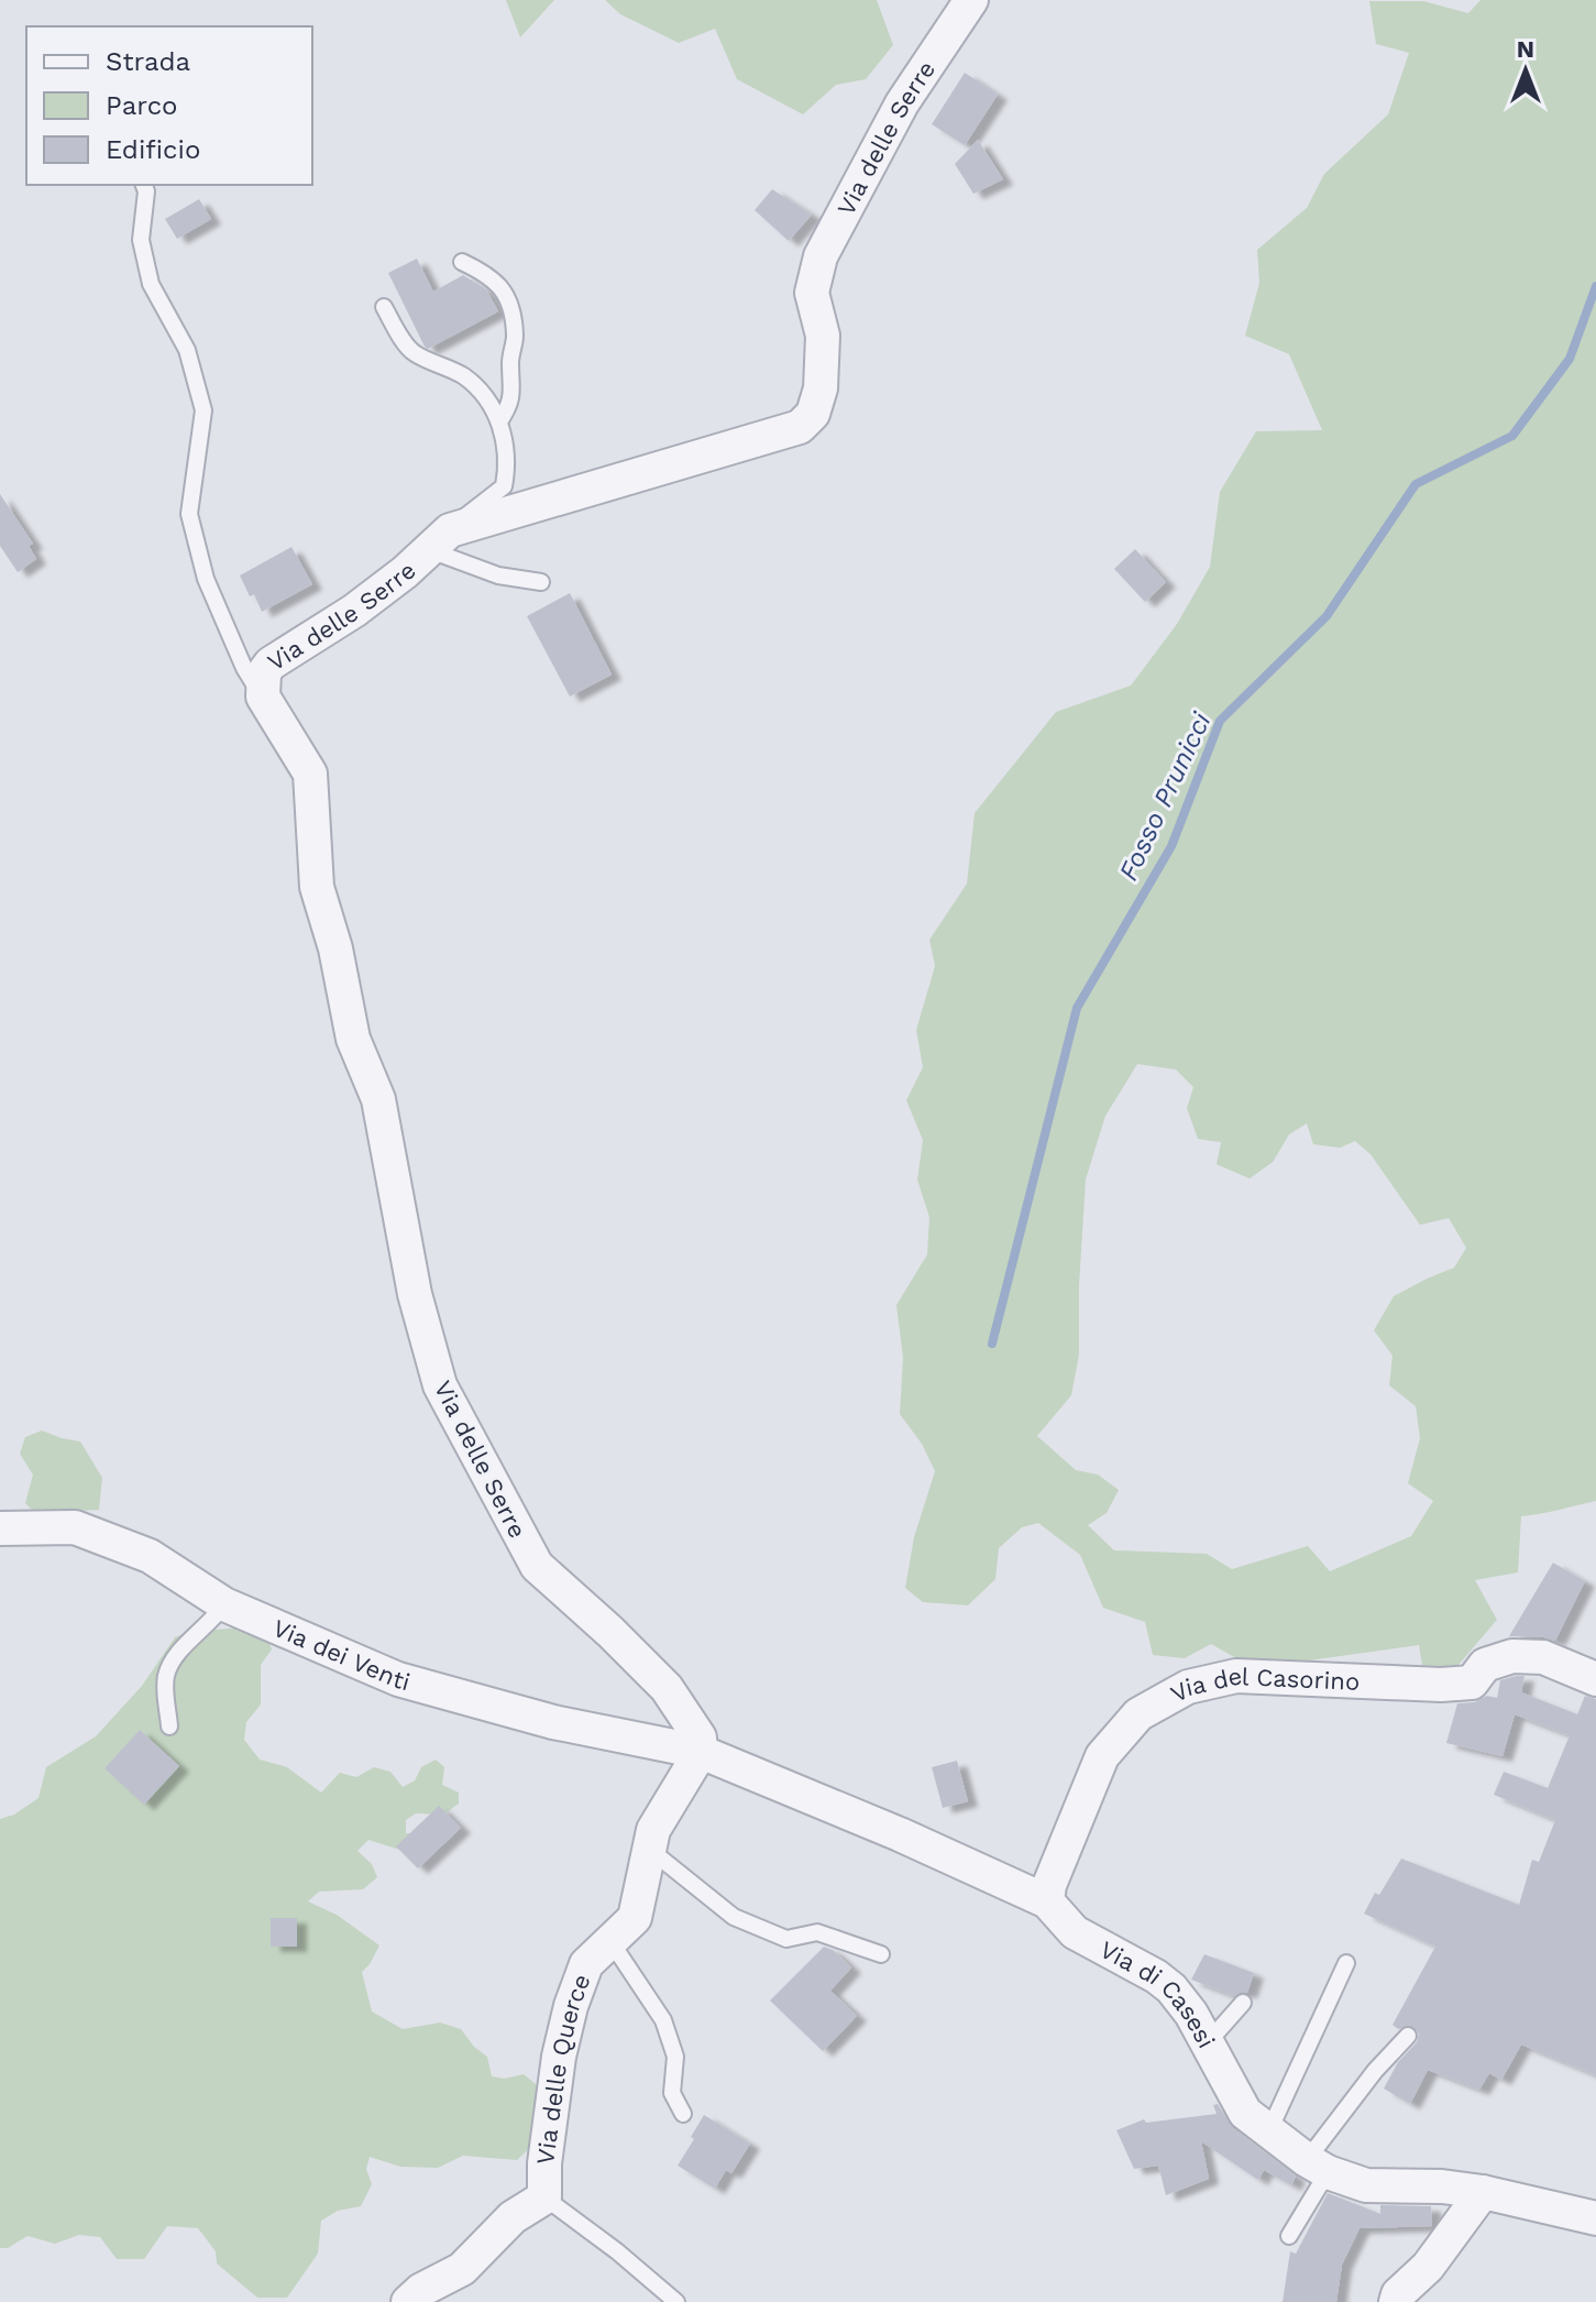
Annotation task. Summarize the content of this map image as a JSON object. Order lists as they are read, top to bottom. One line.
{"streets":{"street":["Via delle Serre","Via dei Venti","Via del Casorino","Via di Casesi","Via delle Querce"]},"crossings":[["Via delle Serre","Via dei Venti"],["Via delle Serre","Via di Casesi"],["Via delle Serre","Via delle Querce"],["Via dei Venti","Via di Casesi"],["Via dei Venti","Via delle Querce"],["Via del Casorino","Via di Casesi"],["Via di Casesi","Via delle Querce"]],"water":["Fosso Prunicci"],"legend":["Strada","Parco","Edificio"],"north":"top"}
